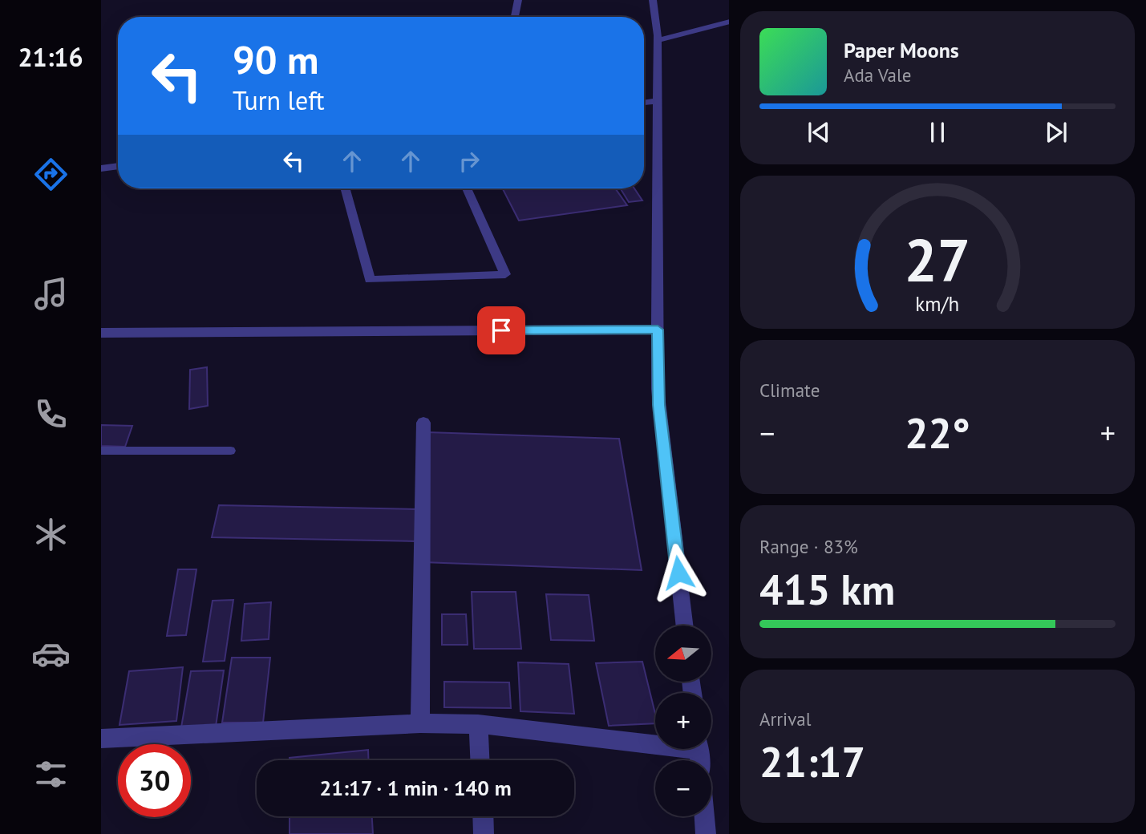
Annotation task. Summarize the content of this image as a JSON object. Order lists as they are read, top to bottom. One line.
{"north":"left","page":{"tabs":"21:16","turn":["90 m","Turn left"],"song":["Paper Moons","Ada Vale"],"tile":["Climate",["Range · 83%","415 km"],["Arrival","21:17"]],"heat":["−","22°","+"],"map_buttons":["+","−"],"limit":"30","trip":"21:17 · 1 min · 140 m","gauge":["27","km/h"]}}
